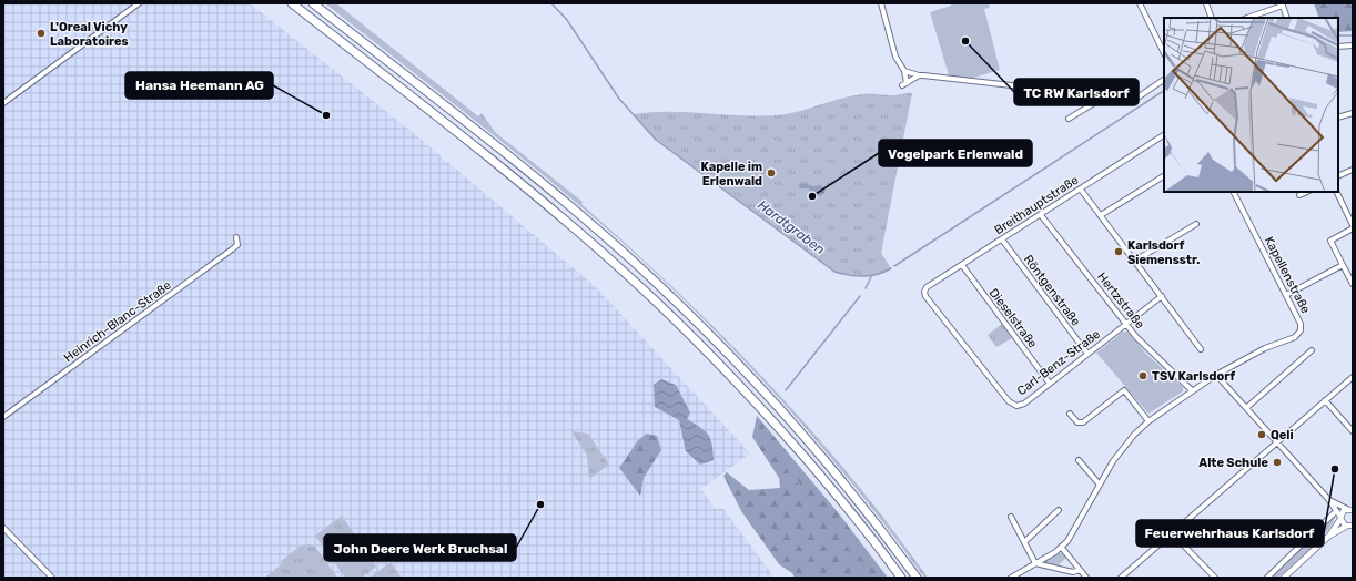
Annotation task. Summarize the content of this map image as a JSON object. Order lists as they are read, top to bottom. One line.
{"streets":{"street":["Breithauptstraße","Kapellenstraße","Röntgenstraße","Hertzstraße","Dieselstraße","Heinrich-Blanc-Straße","Carl-Benz-Straße"]},"crossings":[["Breithauptstraße","Röntgenstraße"],["Breithauptstraße","Hertzstraße"],["Breithauptstraße","Dieselstraße"],["Breithauptstraße","Carl-Benz-Straße"],["Röntgenstraße","Carl-Benz-Straße"],["Hertzstraße","Carl-Benz-Straße"],["Dieselstraße","Carl-Benz-Straße"]],"water":["Hardtgraben"],"places":["L'Oreal Vichy Laboratoires","TC RW Karlsdorf","Hansa Heemann AG","Kapelle im Erlenwald","Vogelpark Erlenwald","Karlsdorf Siemensstr.","TSV Karlsdorf","Qeli","Alte Schule","Feuerwehrhaus Karlsdorf","John Deere Werk Bruchsal"]}
